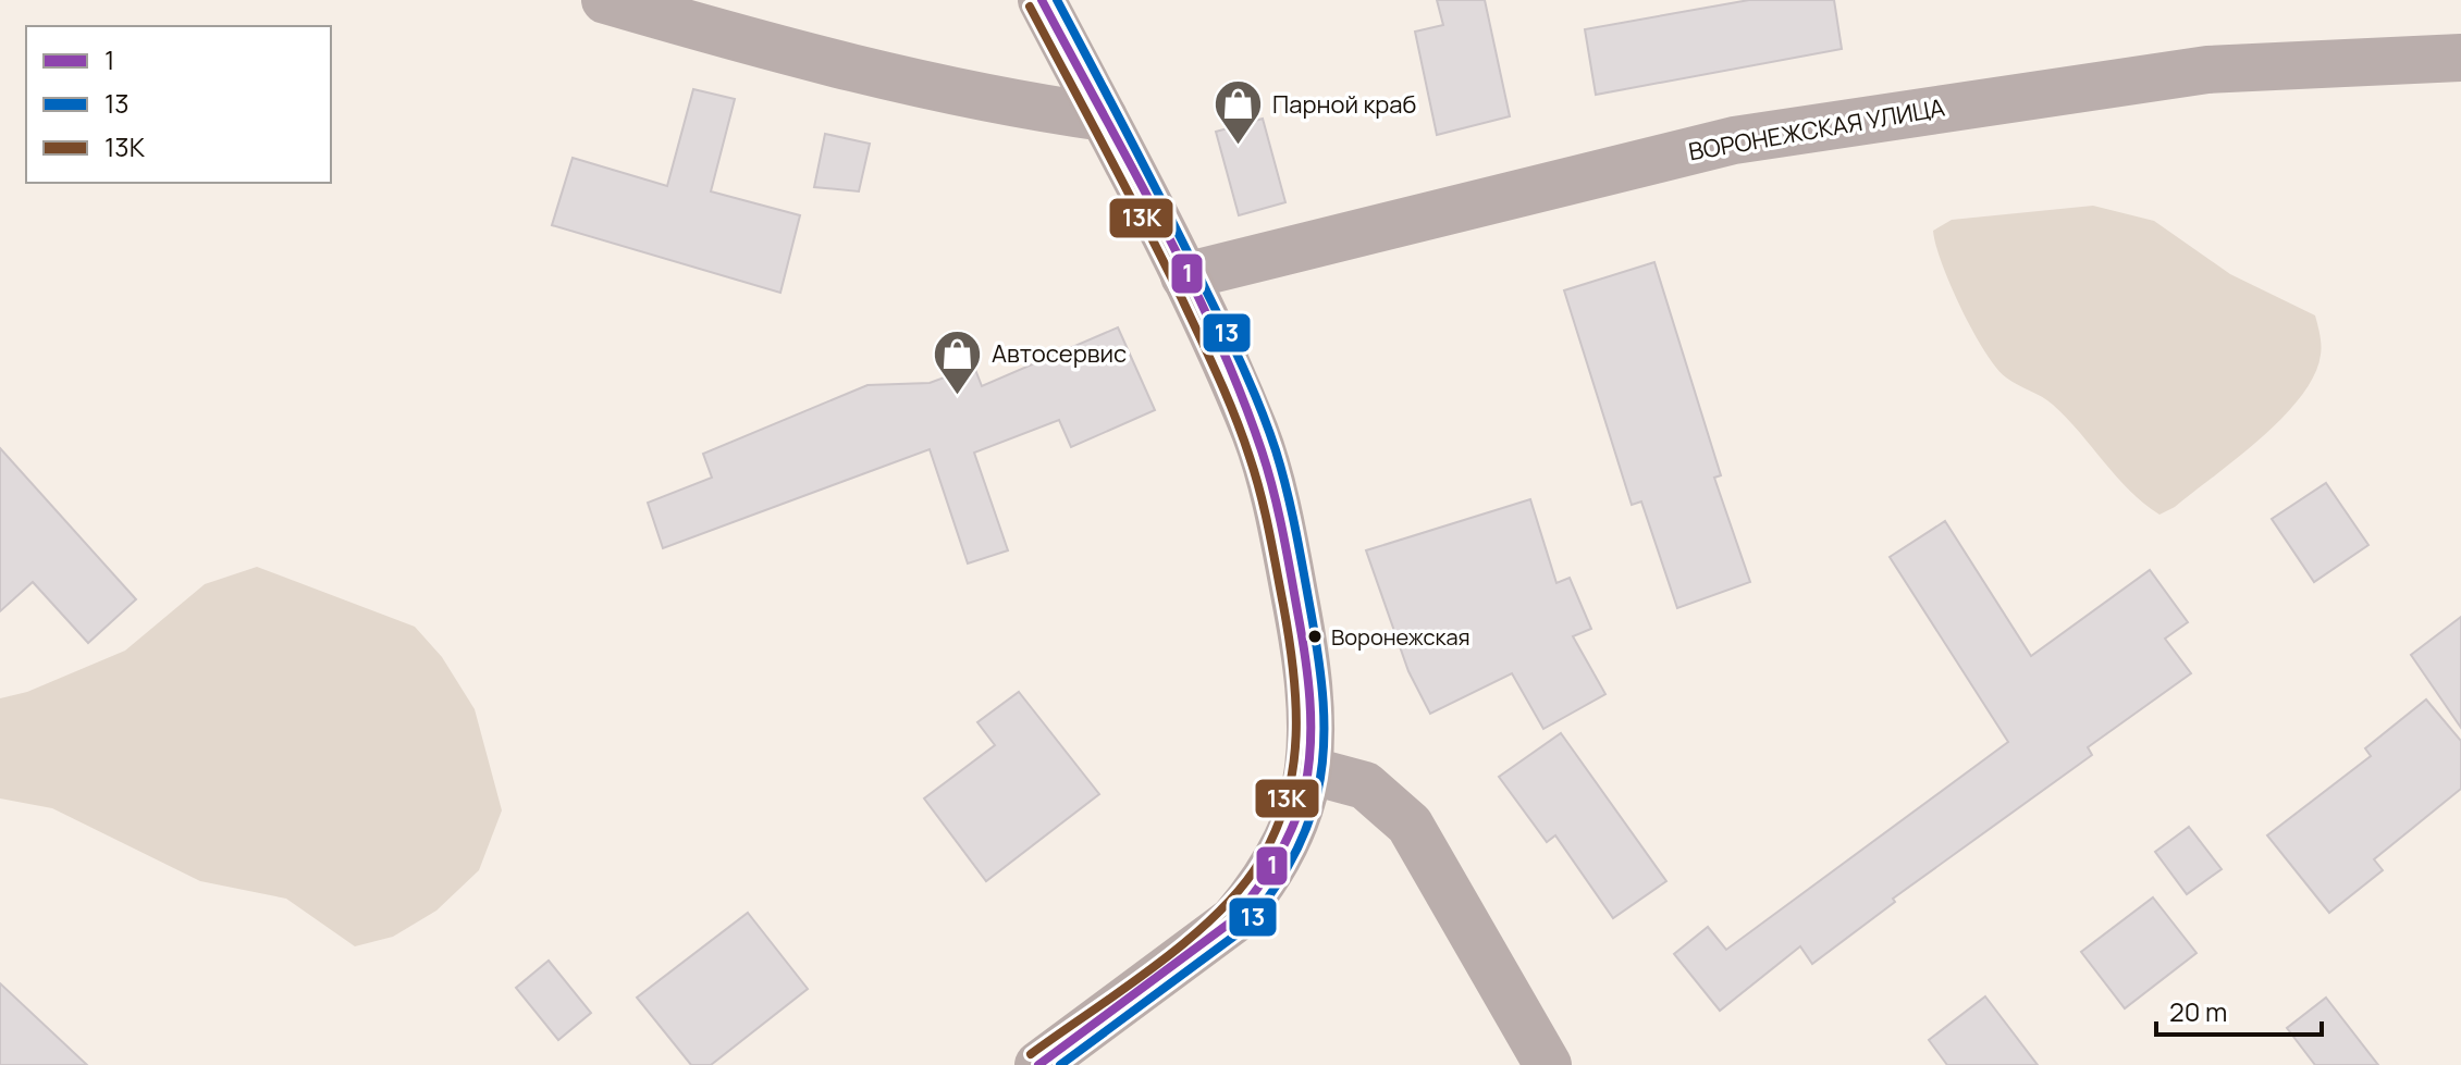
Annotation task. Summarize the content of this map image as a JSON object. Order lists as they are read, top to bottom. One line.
{"streets":{"street":["ВОРОНЕЖСКАЯ УЛИЦА"]},"places":{"shop":["Парной краб","Автосервис"],"other":["Воронежская"]},"lines":["transit line 1","transit line 13","transit line 13К"],"legend":["1","13","13К"],"scale_bar":"20 m"}
